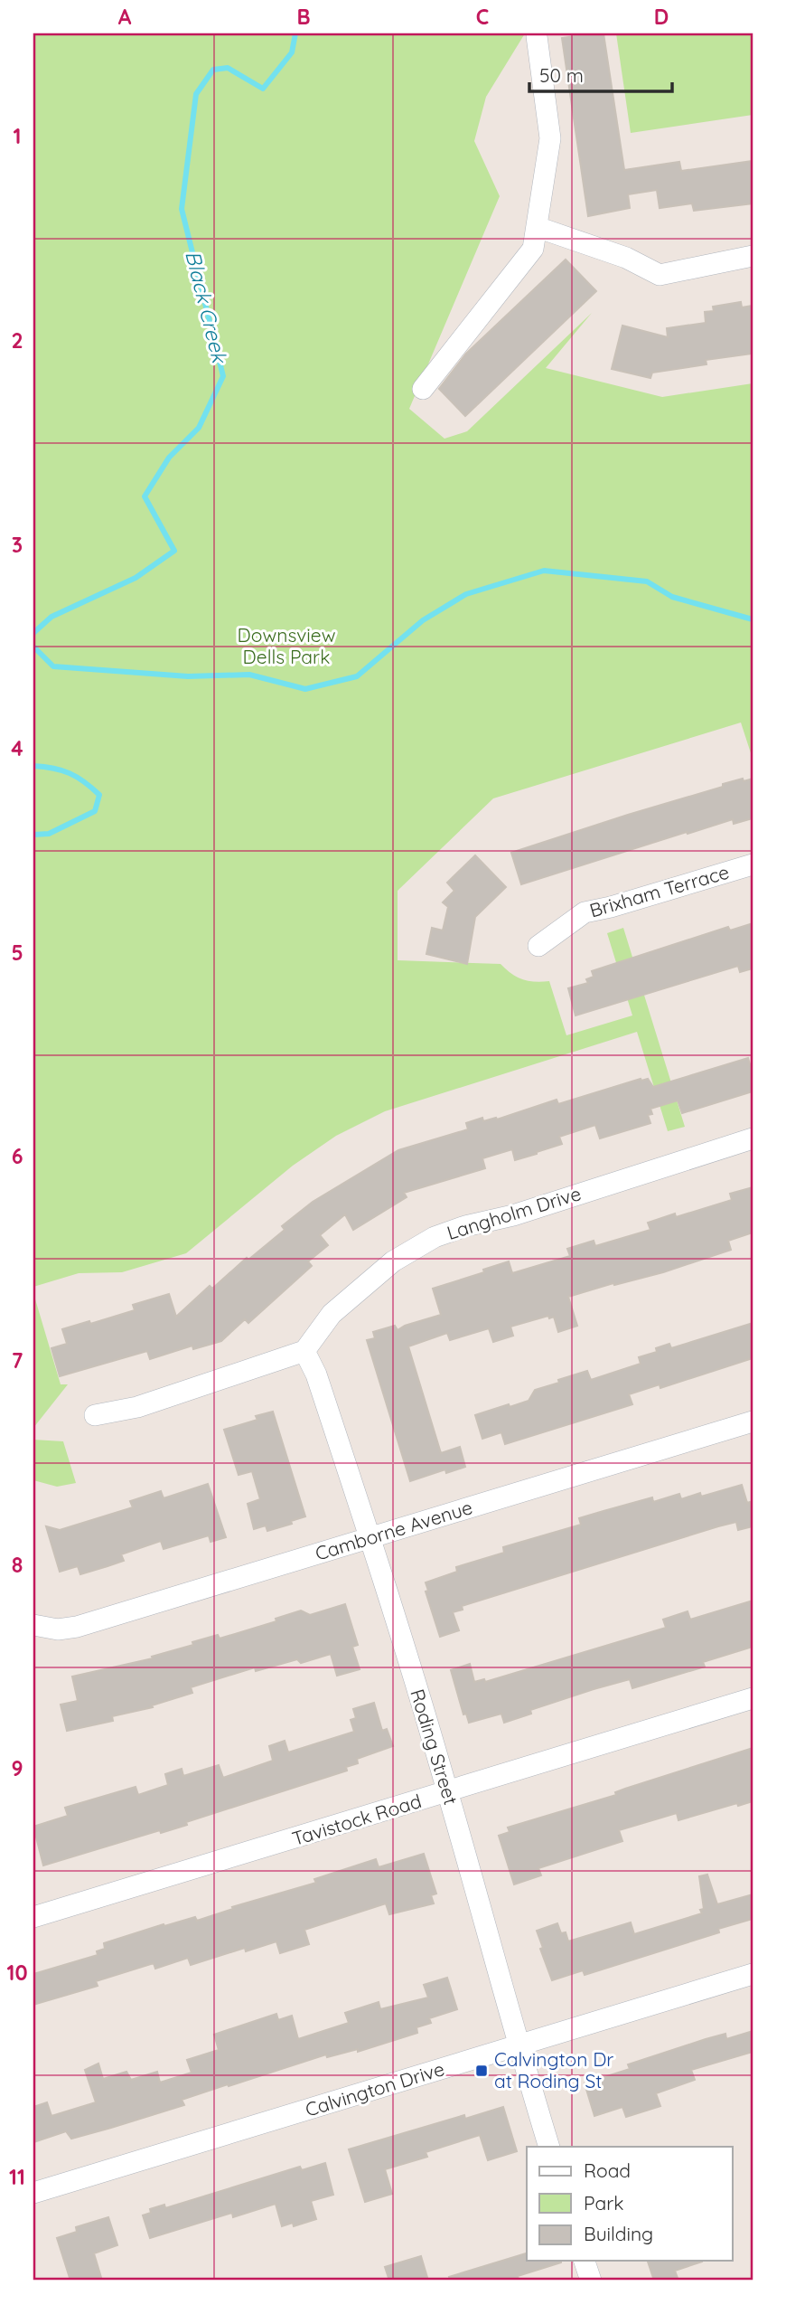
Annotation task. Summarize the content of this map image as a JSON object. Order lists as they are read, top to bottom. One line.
{"streets":{"street":["Brixham Terrace","Langholm Drive","Camborne Avenue","Roding Street","Tavistock Road","Calvington Drive"]},"crossings":[["Langholm Drive","Roding Street"],["Camborne Avenue","Roding Street"],["Roding Street","Tavistock Road"],["Roding Street","Calvington Drive"]],"water":["Black Creek"],"parks":["Downsview Dells Park"],"places":{"transit":["Calvington Dr at Roding St"]},"legend":["Road","Park","Building"],"scale_bar":"50 m","grid":{"columns":["A","B","C","D"],"rows":["1","2","3","4","5","6","7","8","9","10","11"]}}
